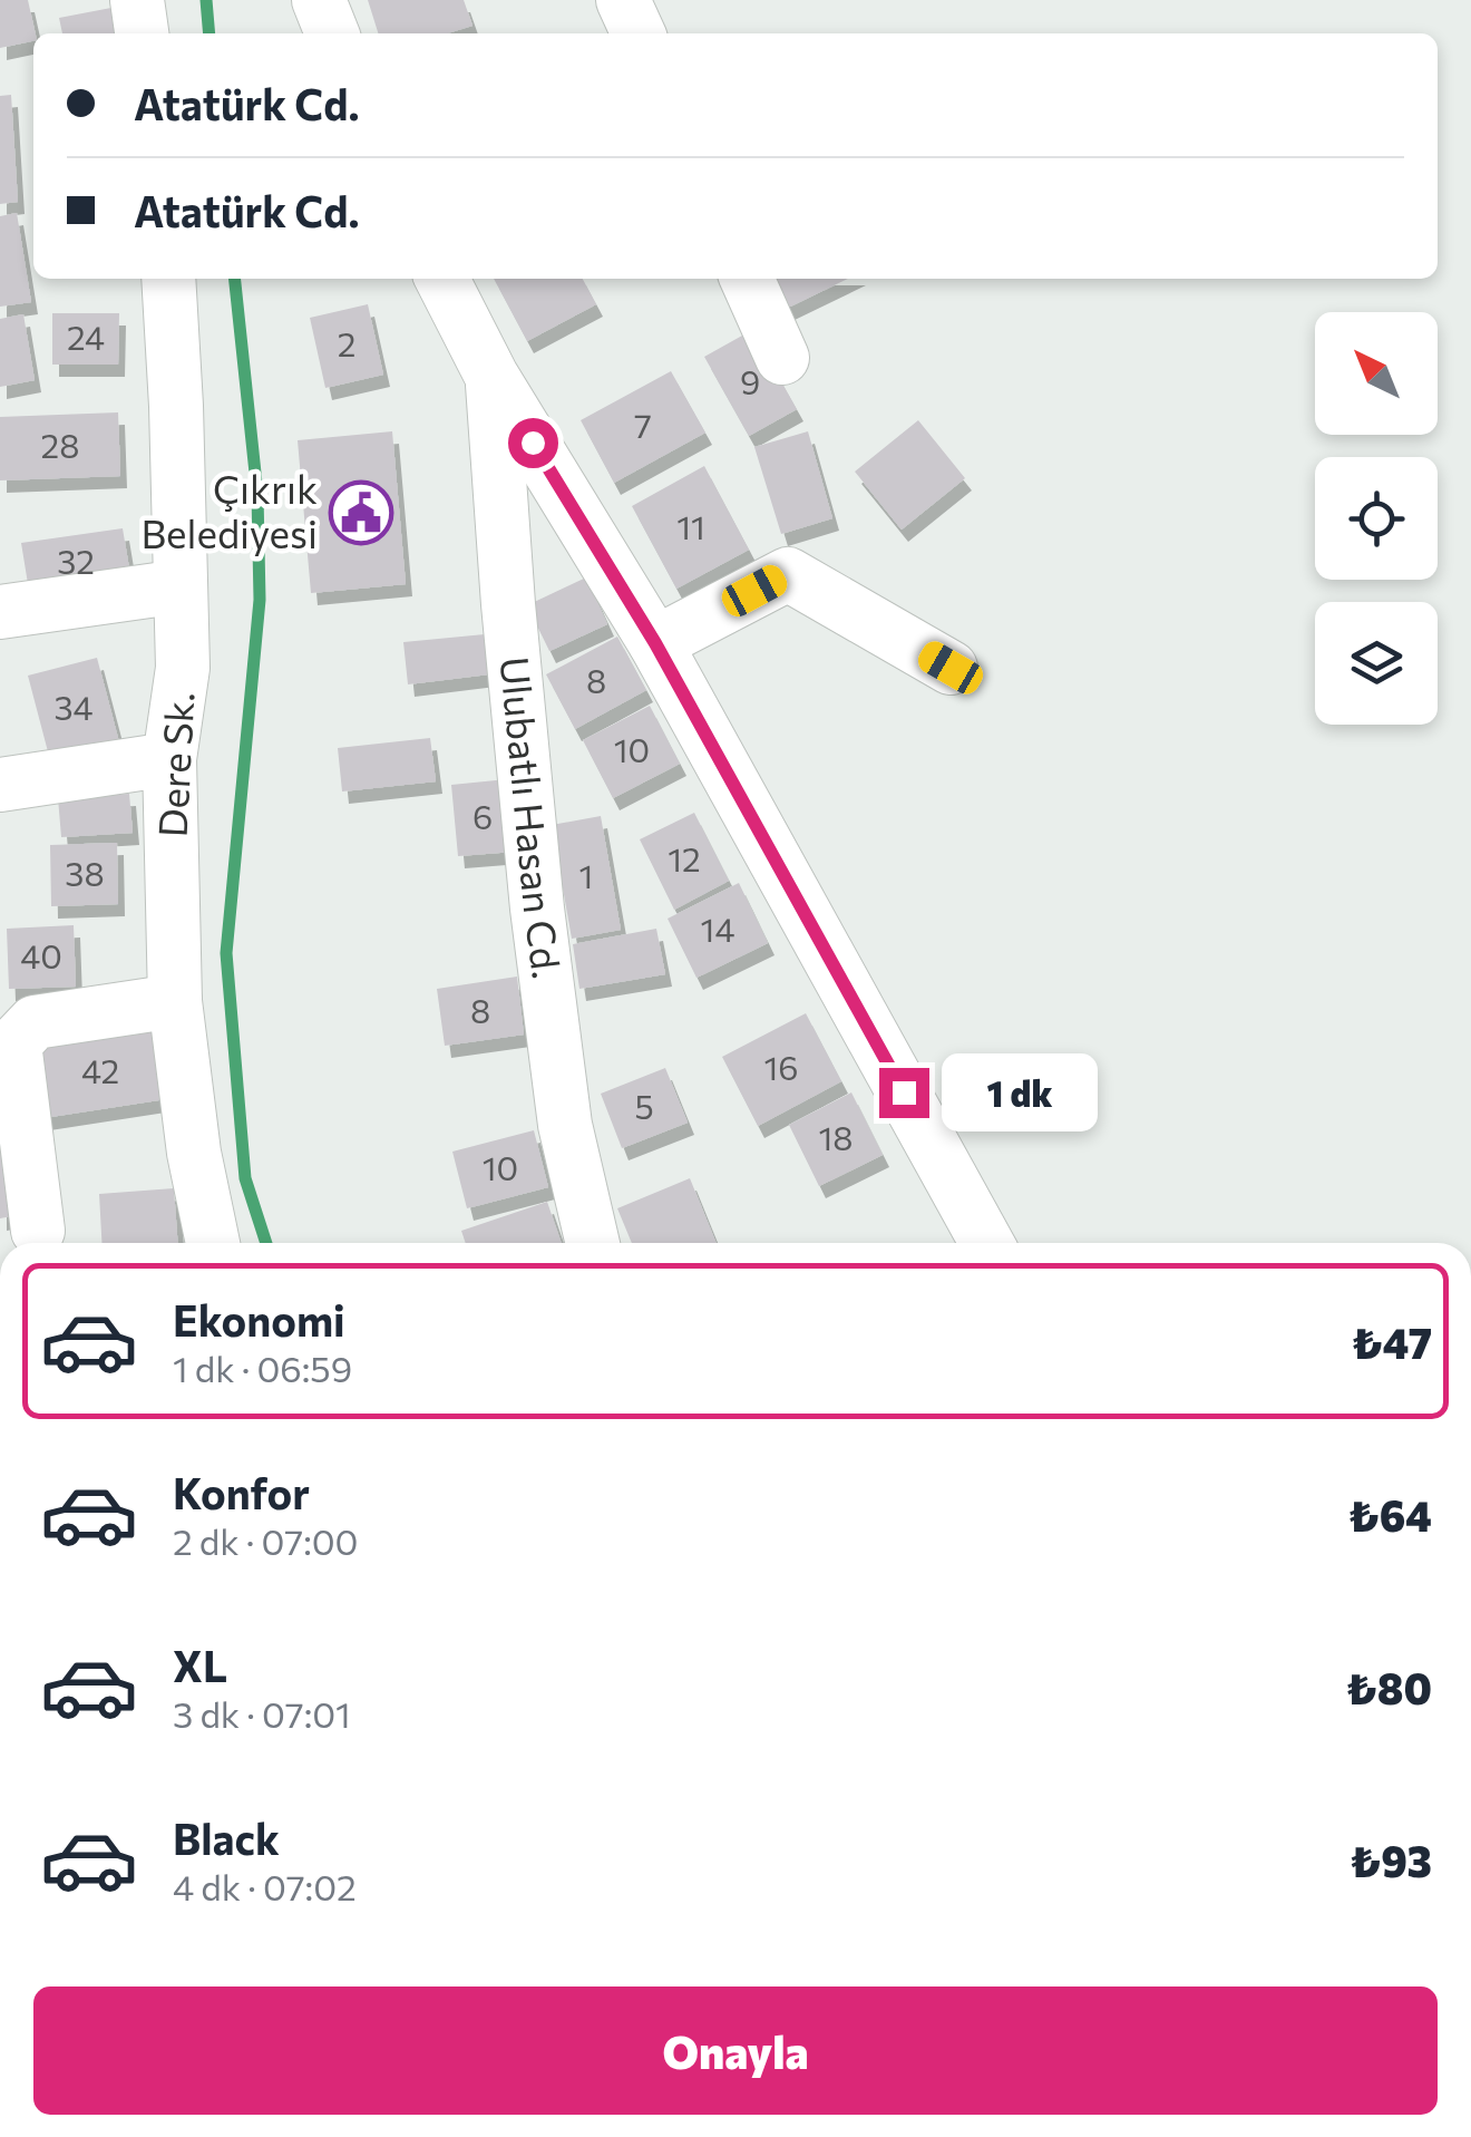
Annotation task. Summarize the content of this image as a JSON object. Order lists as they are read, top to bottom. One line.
{"streets":{"street":["Dere Sk.","Ulubatlı Hasan Cd."]},"places":{"public building":["Çıkrık Belediyesi"]},"house_numbers":["24","2","9","7","28","11","32","8","34","10","6","12","38","1","14","40","8","16","42","5","18","10"],"north":"top left","page":{"banner":["Atatürk Cd.","Atatürk Cd."],"bubble":"1 dk","list":[{"name":"Ekonomi","note":"1 dk · 06:59","value":"₺47"},{"name":"Konfor","note":"2 dk · 07:00","value":"₺64"},{"name":"XL","note":"3 dk · 07:01","value":"₺80"},{"name":"Black","note":"4 dk · 07:02","value":"₺93"}],"buttons":"Onayla"}}
